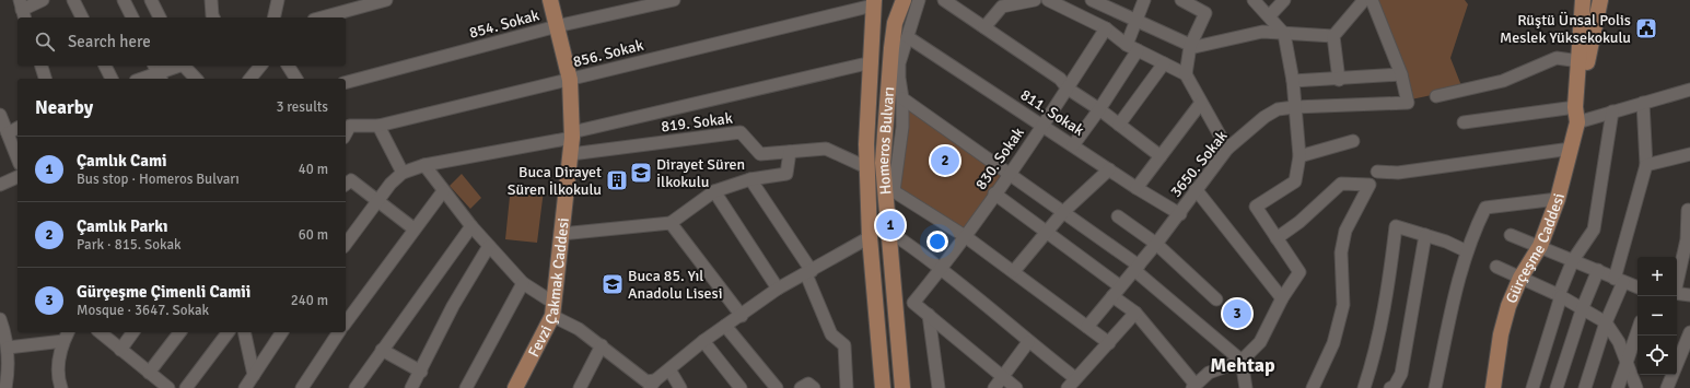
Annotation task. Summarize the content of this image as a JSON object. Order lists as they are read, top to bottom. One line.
{"streets":{"main road":["Homeros Bulvarı","Gürçeşme Caddesi","Fevzi Çakmak Caddesi"],"street":["854. Sokak","856. Sokak","811. Sokak","819. Sokak","830. Sokak","3650. Sokak"]},"crossings":[["854. Sokak","Fevzi Çakmak Caddesi"],["856. Sokak","Homeros Bulvarı"],["856. Sokak","Fevzi Çakmak Caddesi"],["811. Sokak","830. Sokak"],["811. Sokak","3650. Sokak"],["819. Sokak","Homeros Bulvarı"],["819. Sokak","Fevzi Çakmak Caddesi"]],"districts":["Mehtap"],"places":{"public building":["Rüştü Ünsal Polis Meslek Yüksekokulu"],"school or university":["Dirayet Süren İlkokulu","Buca 85. Yıl Anadolu Lisesi"],"building":["Buca Dirayet Süren İlkokulu"]},"page":{"search":"Search here","heading":["Nearby","3 results"],"list":[{"mark":"1","name":"Çamlık Cami","note":"Bus stop · Homeros Bulvarı","value":"40 m"},{"mark":"2","name":"Çamlık Parkı","note":"Park · 815. Sokak","value":"60 m"},{"mark":"3","name":"Gürçeşme Çimenli Camii","note":"Mosque · 3647. Sokak","value":"240 m"}],"pins":["2","1","3"],"map_buttons":["+","−"]}}
